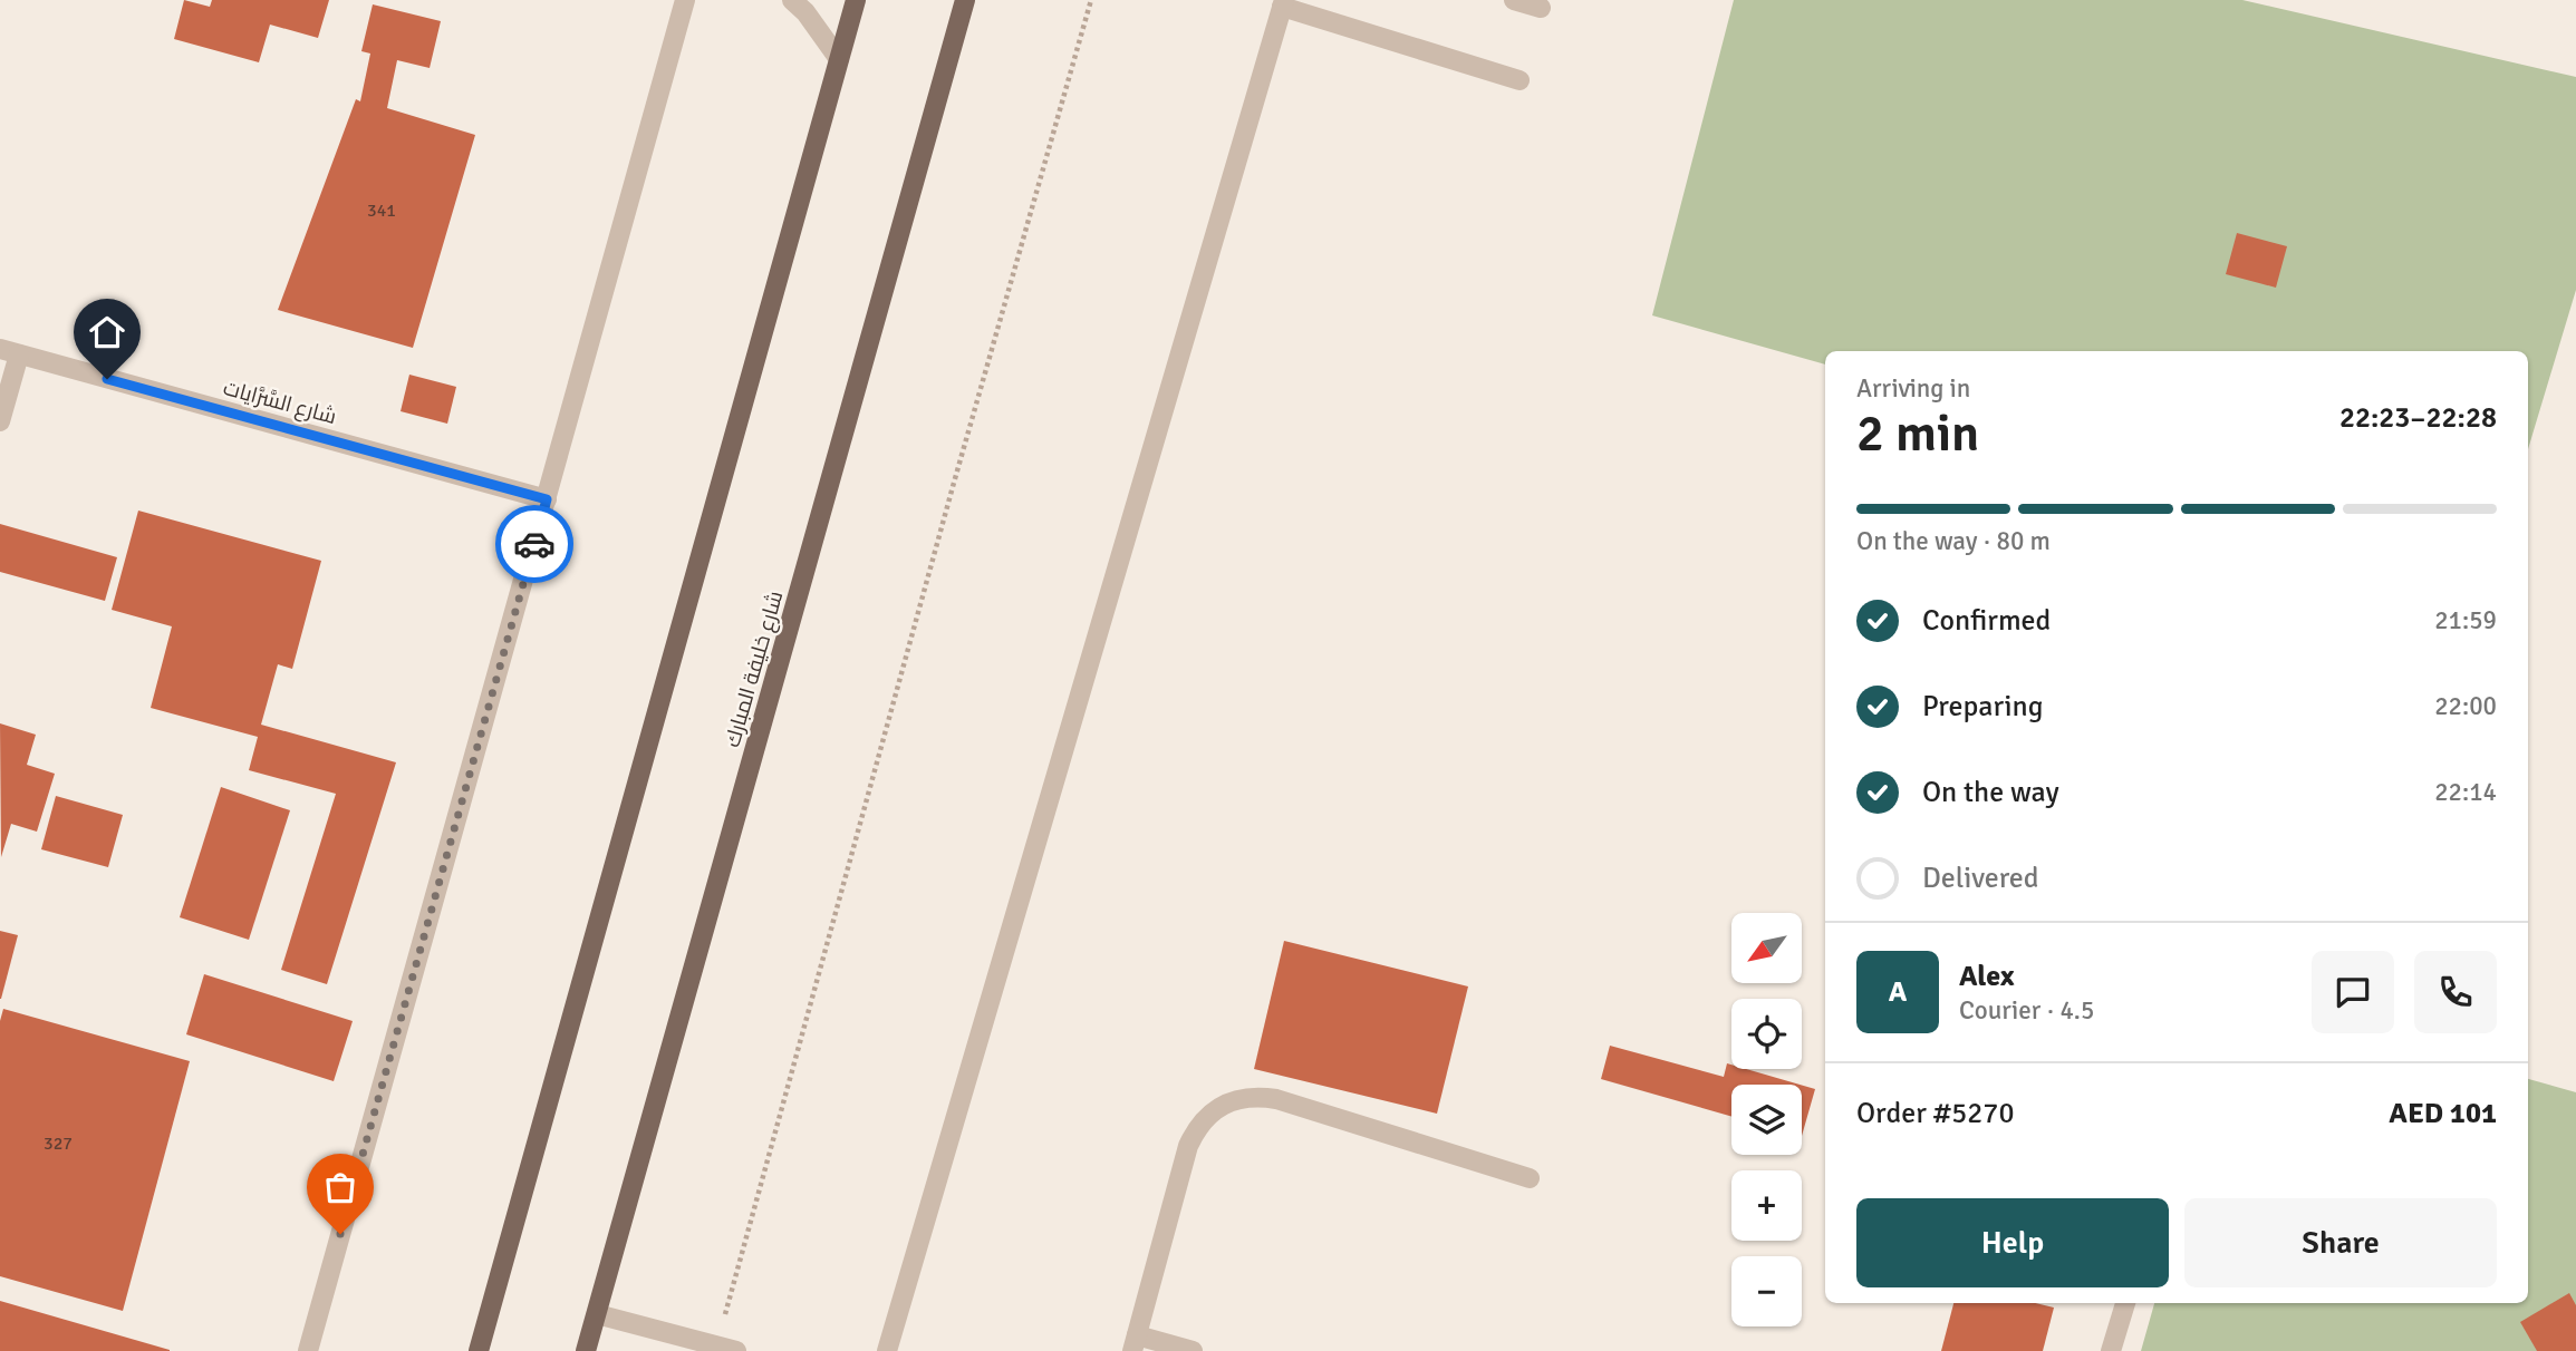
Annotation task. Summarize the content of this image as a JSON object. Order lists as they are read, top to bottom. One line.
{"streets":{"main road":["شارع خليفة المبارك"],"street":["شارع السَّرَّايات"]},"house_numbers":["341","327"],"north":"bottom left","page":{"heading":["2 min","Arriving in","22:23–22:28"],"panel":["Alex","Courier · 4.5","Order #5270","AED 101"],"bar":"On the way · 80 m","list":[["Confirmed","21:59"],["Preparing","22:00"],["On the way","22:14"],"Delivered"],"map_buttons":["+","−"],"round":"A","buttons":["Help","Share"]}}
